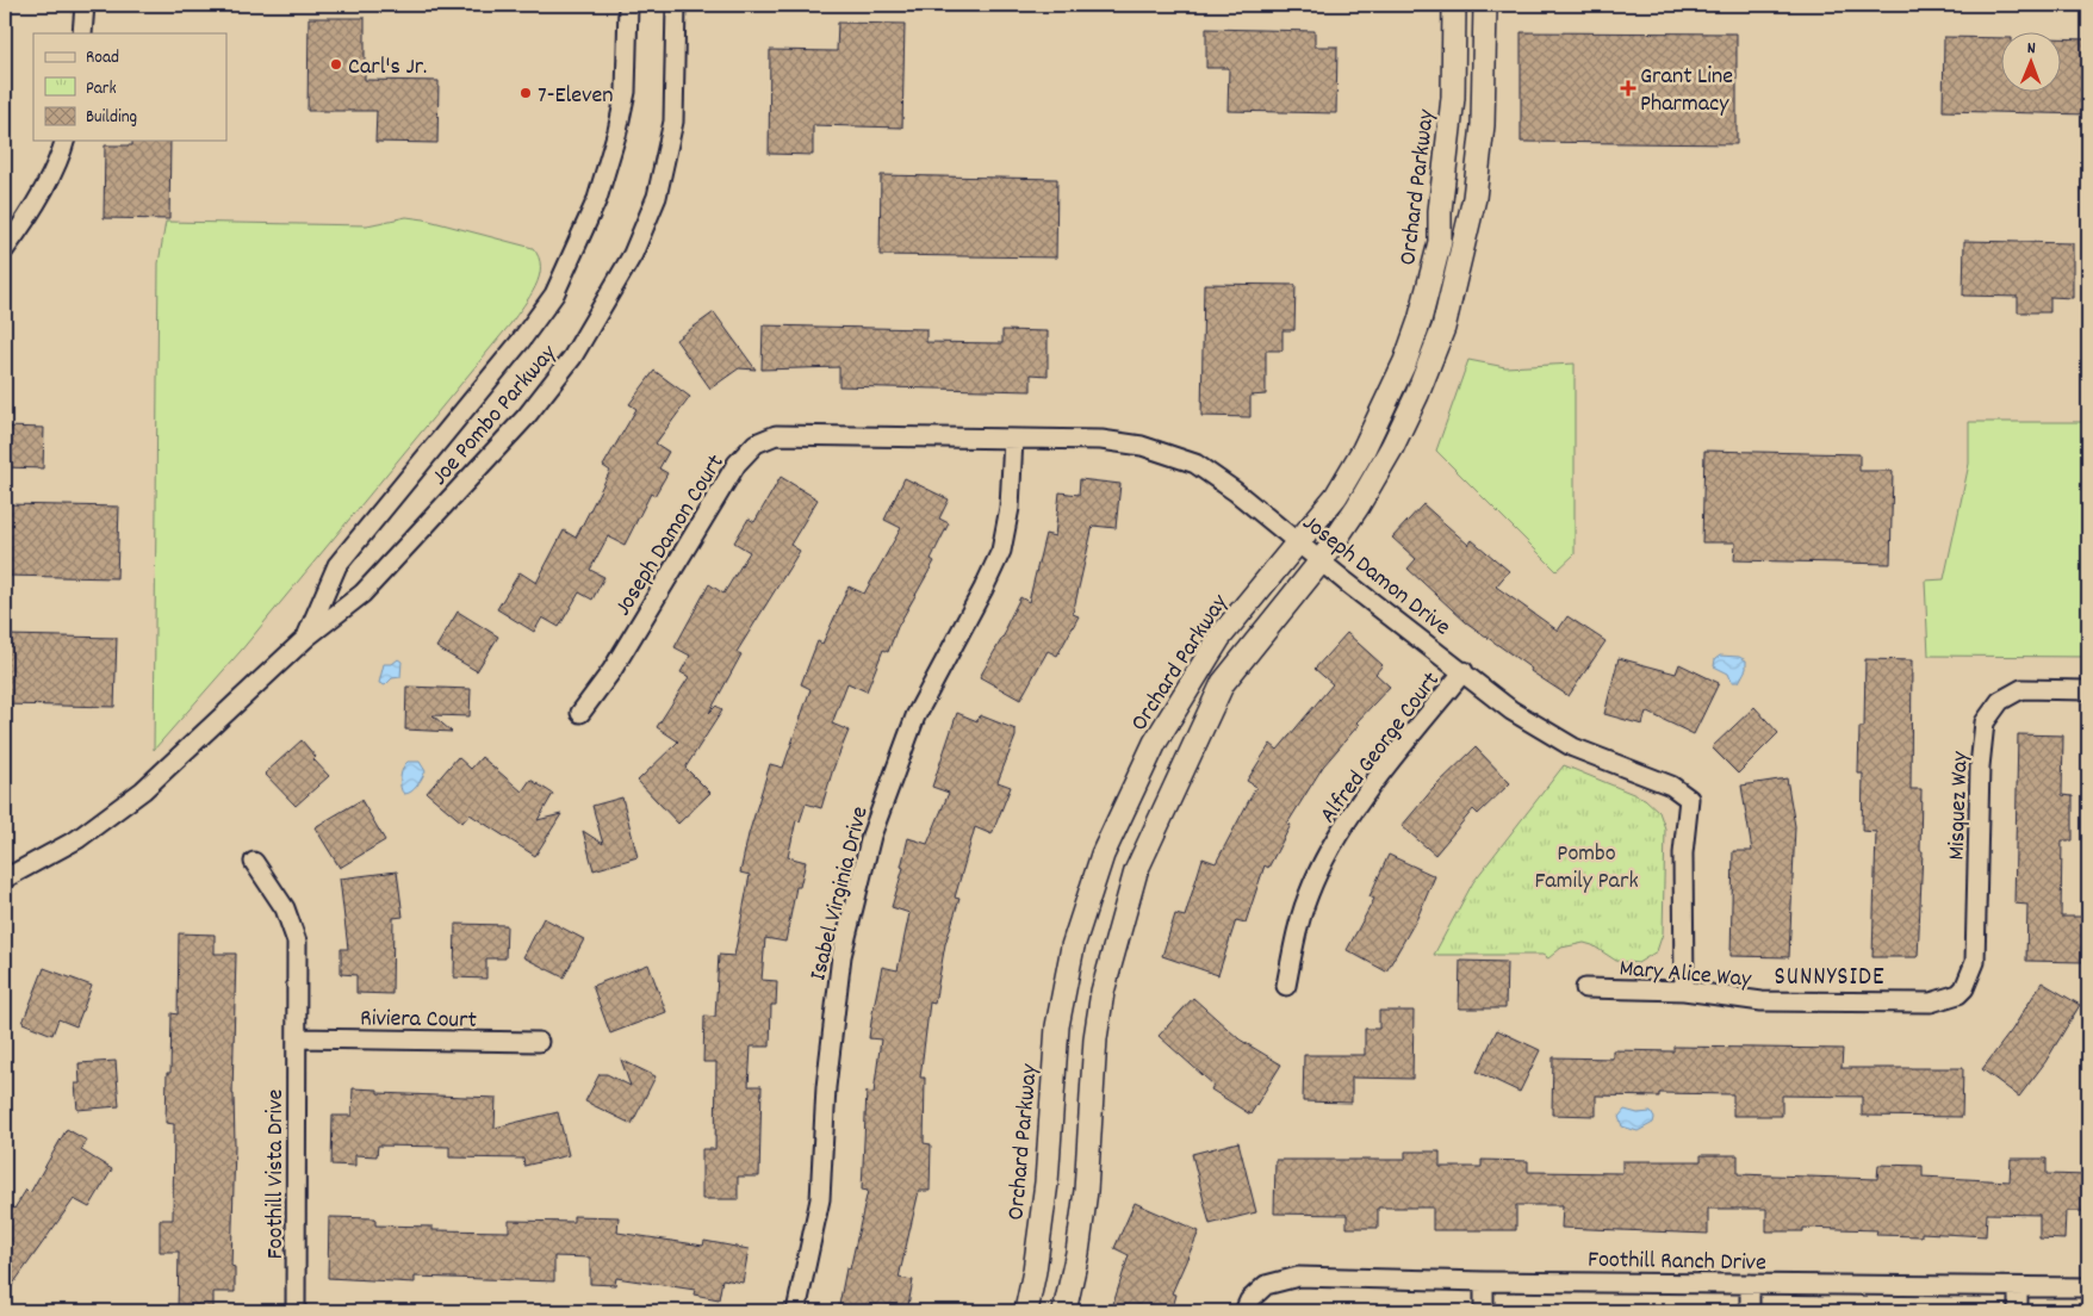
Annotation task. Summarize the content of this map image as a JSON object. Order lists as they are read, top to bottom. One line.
{"streets":{"street":["Orchard Parkway","Joe Pombo Parkway","Joseph Damon Court","Joseph Damon Drive","Alfred George Court","Misquez Way","Isabel Virginia Drive","Mary Alice Way","Riviera Court","Foothill Vista Drive","Foothill Ranch Drive"]},"crossings":[["Orchard Parkway","Joseph Damon Drive"],["Joseph Damon Court","Joseph Damon Drive"],["Joseph Damon Drive","Alfred George Court"],["Joseph Damon Drive","Isabel Virginia Drive"],["Joseph Damon Drive","Mary Alice Way"],["Misquez Way","Mary Alice Way"],["Riviera Court","Foothill Vista Drive"]],"districts":["SUNNYSIDE"],"parks":["Pombo Family Park"],"places":{"other":["Carl's Jr.","7-Eleven"],"health":["Grant Line Pharmacy"]},"legend":["Road","Park","Building"],"north":"top"}
